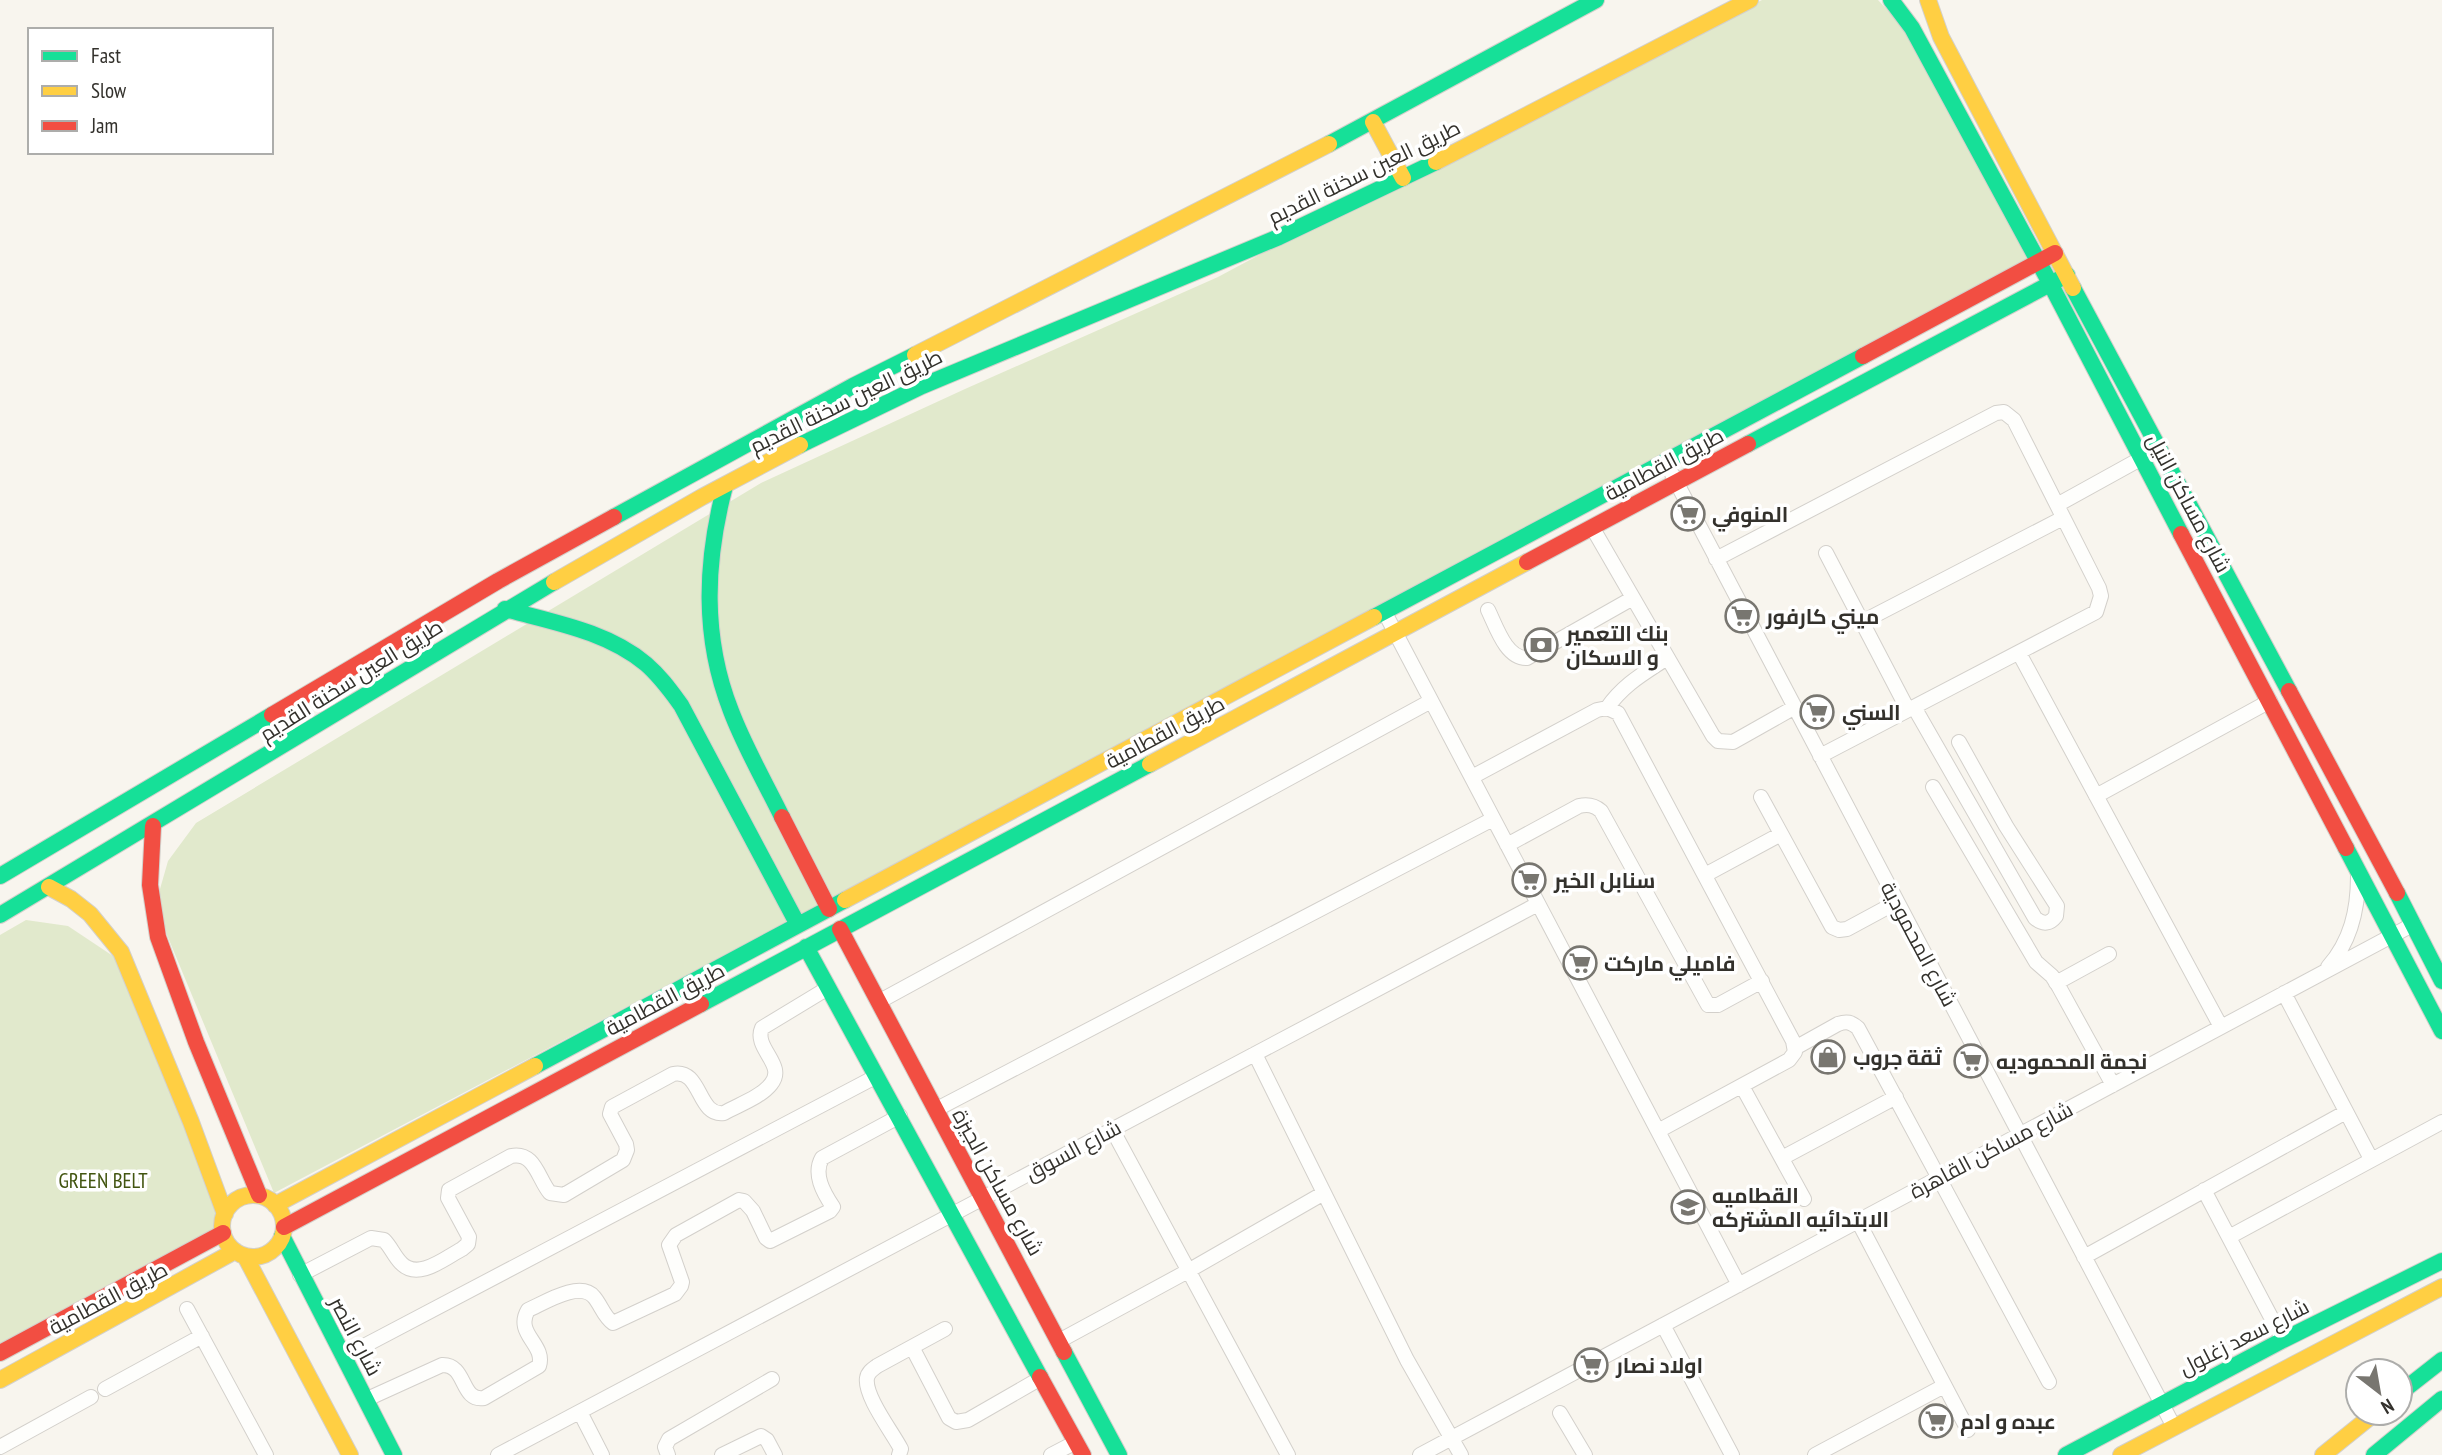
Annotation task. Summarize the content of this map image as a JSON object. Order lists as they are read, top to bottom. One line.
{"streets":{"street":["طريق العين سخنة القديم","طريق القطامية","شارع مساكن النيل","شارع المحمودية","شارع السوق","شارع مساكن القاهرة","شارع مساكن الجيزة","شارع النصر","شارع سعد زغلول"]},"crossings":[["طريق القطامية","شارع مساكن النيل"],["طريق القطامية","شارع المحمودية"],["طريق القطامية","شارع مساكن الجيزة"],["طريق القطامية","شارع النصر"],["شارع مساكن النيل","شارع مساكن القاهرة"],["شارع المحمودية","شارع مساكن القاهرة"],["شارع المحمودية","شارع سعد زغلول"],["شارع السوق","شارع مساكن الجيزة"]],"parks":["GREEN BELT"],"places":{"supermarket":["المنوفي","ميني كارفور","السني","سنابل الخير","فاميلي ماركت","نجمة المحموديه","اولاد نصار","عبده و ادم"],"bank":["بنك التعمير و الاسكان"],"shop":["ثقة جروب"],"school or university":["القطاميه الابتدائيه المشتركه"]},"legend":["Fast","Slow","Jam"],"north":"bottom right"}
